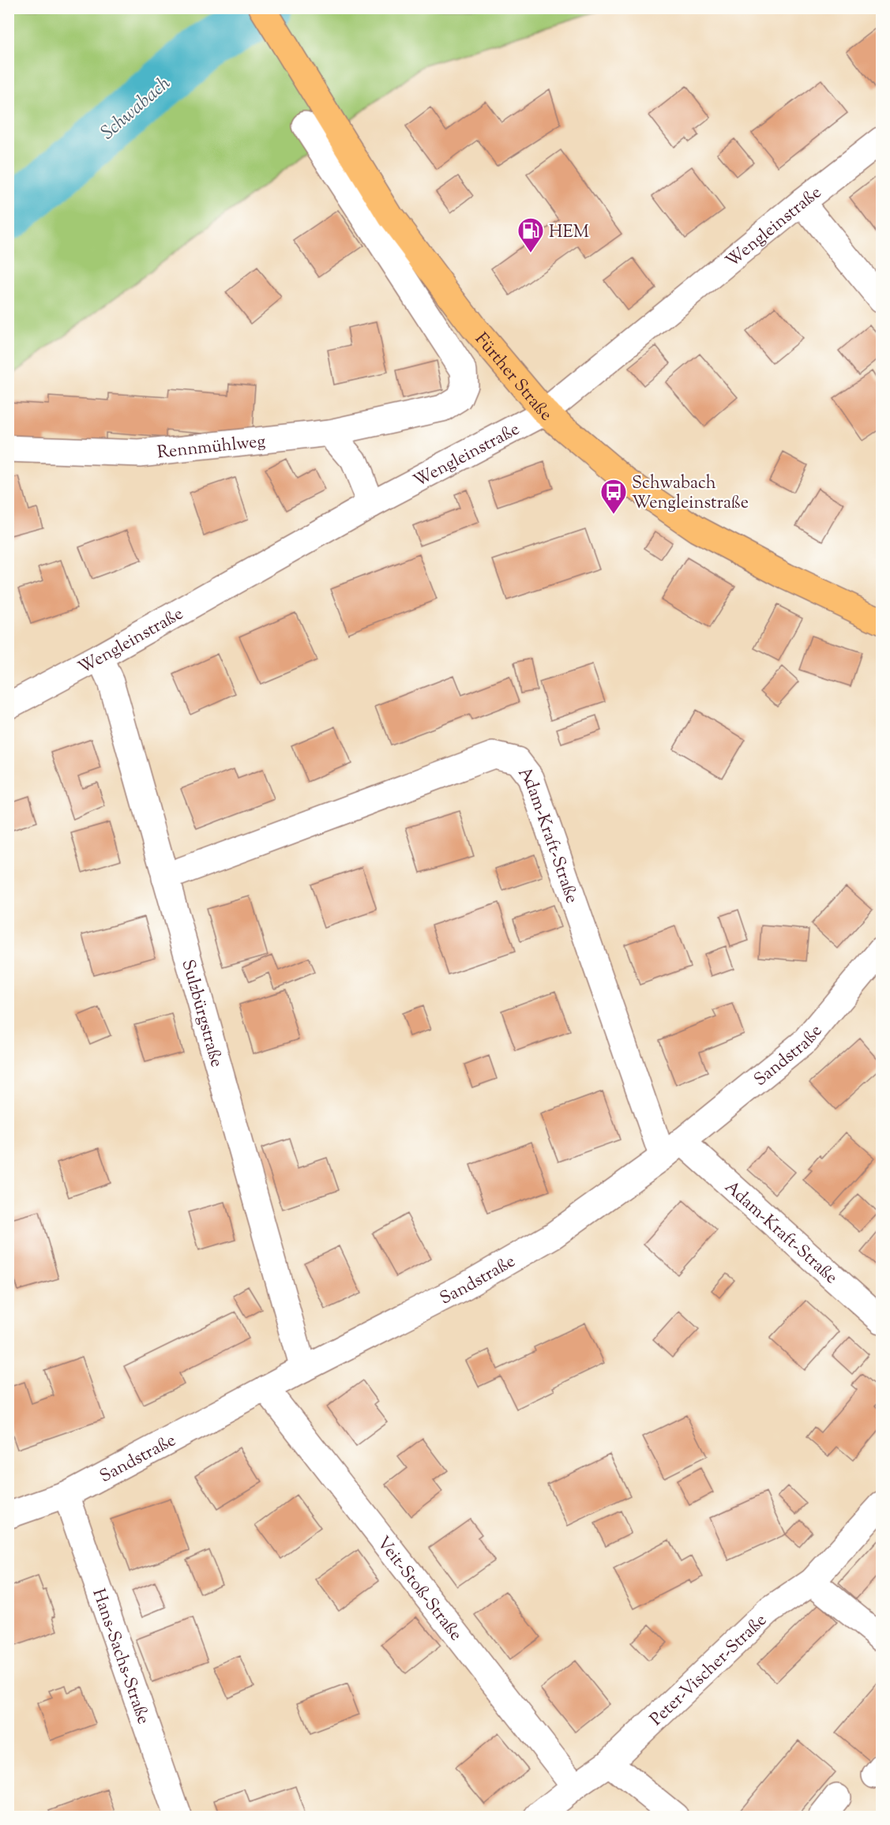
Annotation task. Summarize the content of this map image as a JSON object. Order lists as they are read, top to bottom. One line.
{"streets":{"main road":["Fürther Straße"],"street":["Wengleinstraße","Rennmühlweg","Adam-Kraft-Straße","Sulzbürgstraße","Sandstraße","Veit-Stoß-Straße","Hans-Sachs-Straße","Peter-Vischer-Straße"]},"crossings":[["Wengleinstraße","Fürther Straße"],["Wengleinstraße","Sulzbürgstraße"],["Adam-Kraft-Straße","Sulzbürgstraße"],["Adam-Kraft-Straße","Sandstraße"],["Sulzbürgstraße","Sandstraße"],["Sandstraße","Veit-Stoß-Straße"],["Sandstraße","Hans-Sachs-Straße"],["Veit-Stoß-Straße","Peter-Vischer-Straße"]],"water":["Schwabach"],"places":{"fuel station":["HEM"],"bus stop":["Schwabach Wengleinstraße"]}}
